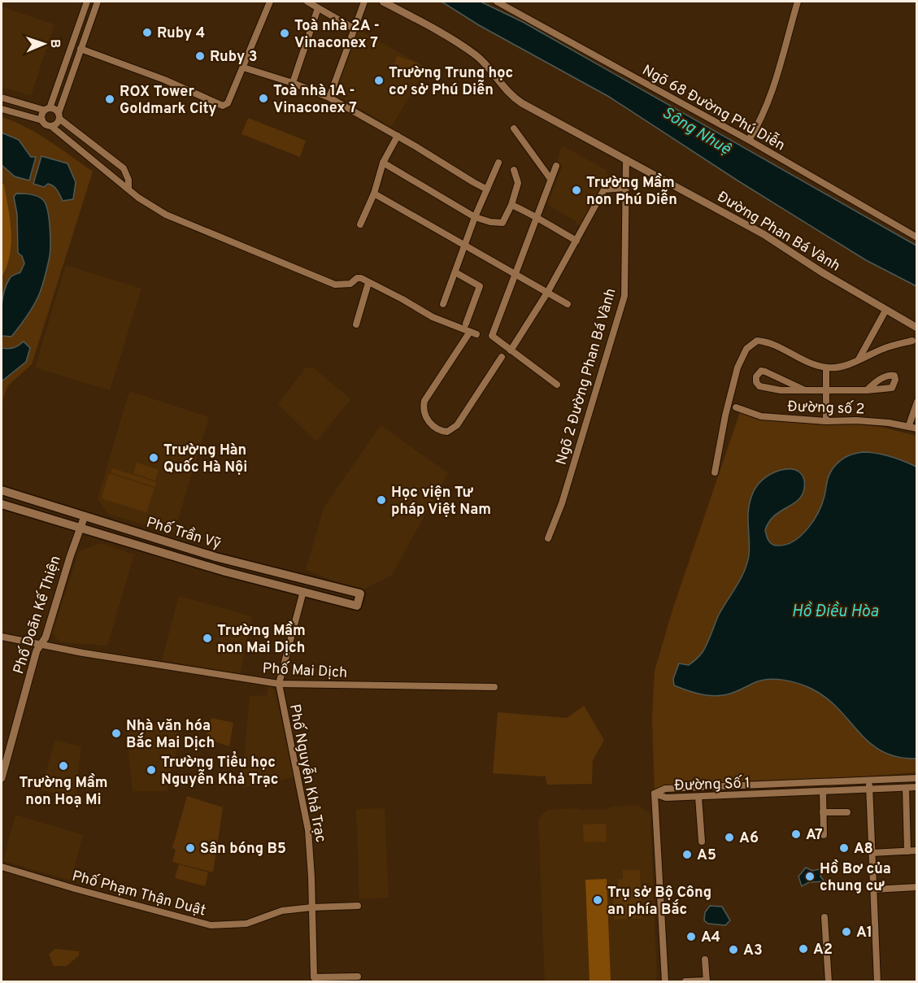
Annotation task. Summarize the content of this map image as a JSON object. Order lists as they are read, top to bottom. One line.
{"streets":{"main road":["Phố Trần Vỹ"],"street":["Ngõ 68 Đường Phú Diễn","Đường Phan Bá Vành","Ngõ 2 Đường Phan Bá Vành","Đường số 2","Phố Doãn Kế Thiện","Phố Mai Dịch","Phố Nguyễn Khả Trạc","Đường Số 1","Phố Phạm Thận Duật"]},"crossings":[["Đường Phan Bá Vành","Ngõ 2 Đường Phan Bá Vành"],["Phố Trần Vỹ","Phố Doãn Kế Thiện"],["Phố Trần Vỹ","Phố Nguyễn Khả Trạc"],["Phố Doãn Kế Thiện","Phố Mai Dịch"],["Phố Mai Dịch","Phố Nguyễn Khả Trạc"],["Phố Nguyễn Khả Trạc","Phố Phạm Thận Duật"]],"water":["Sông Nhuệ","Hồ Điều Hòa"],"places":["Ruby 4","Toà nhà 2A - Vinaconex 7","Ruby 3","Trường Trung học cơ sở Phú Diễn","Toà nhà 1A - Vinaconex 7","ROX Tower Goldmark City","Trường Mầm non Phú Diễn","Trường Hàn Quốc Hà Nội","Học viện Tư pháp Việt Nam","Trường Mầm non Mai Dịch","Nhà văn hóa Bắc Mai Dịch","Trường Mầm non Hoạ Mi","Trường Tiểu học Nguyễn Khả Trạc","A7","A6","Sân bóng B5","A8","A5","Hồ Bơ của chung cư","Trụ sở Bộ Công an phía Bắc","A1","A4","A2","A3"],"north":"right"}
